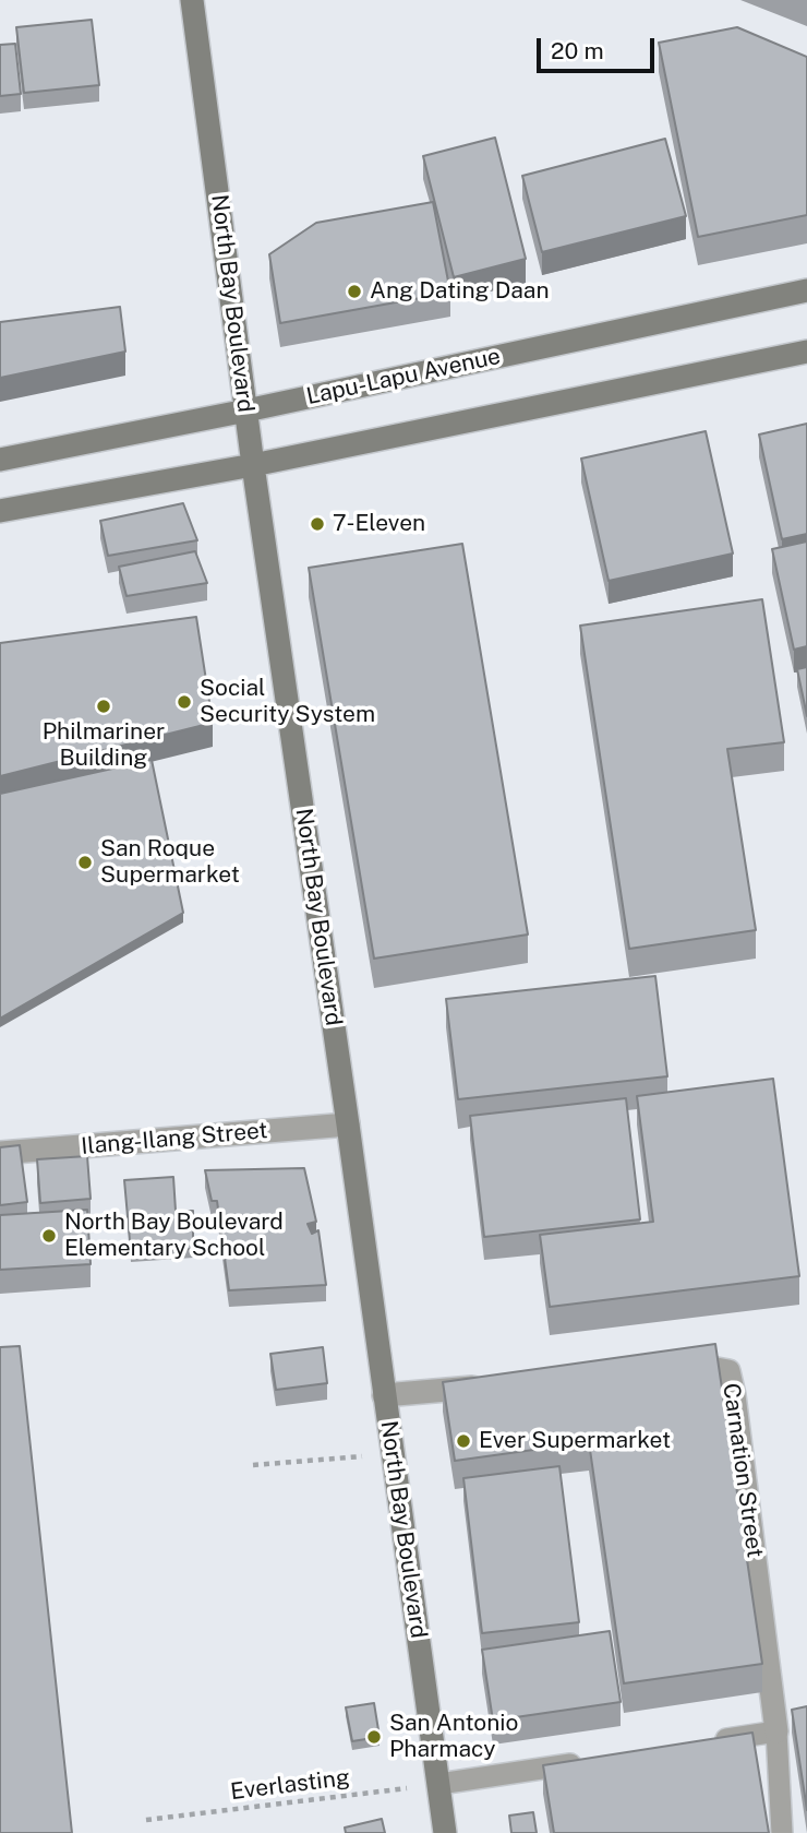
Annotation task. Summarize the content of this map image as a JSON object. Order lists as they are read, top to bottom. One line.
{"streets":{"main road":["North Bay Boulevard","Lapu-Lapu Avenue"],"street":["Ilang-Ilang Street","Carnation Street"],"path":["Everlasting"]},"crossings":[["North Bay Boulevard","Lapu-Lapu Avenue"],["North Bay Boulevard","Ilang-Ilang Street"],["North Bay Boulevard","Everlasting"]],"places":["Ang Dating Daan","7-Eleven","Social Security System","Philmariner Building","San Roque Supermarket","North Bay Boulevard Elementary School","Ever Supermarket","San Antonio Pharmacy"],"scale_bar":"20 m"}
